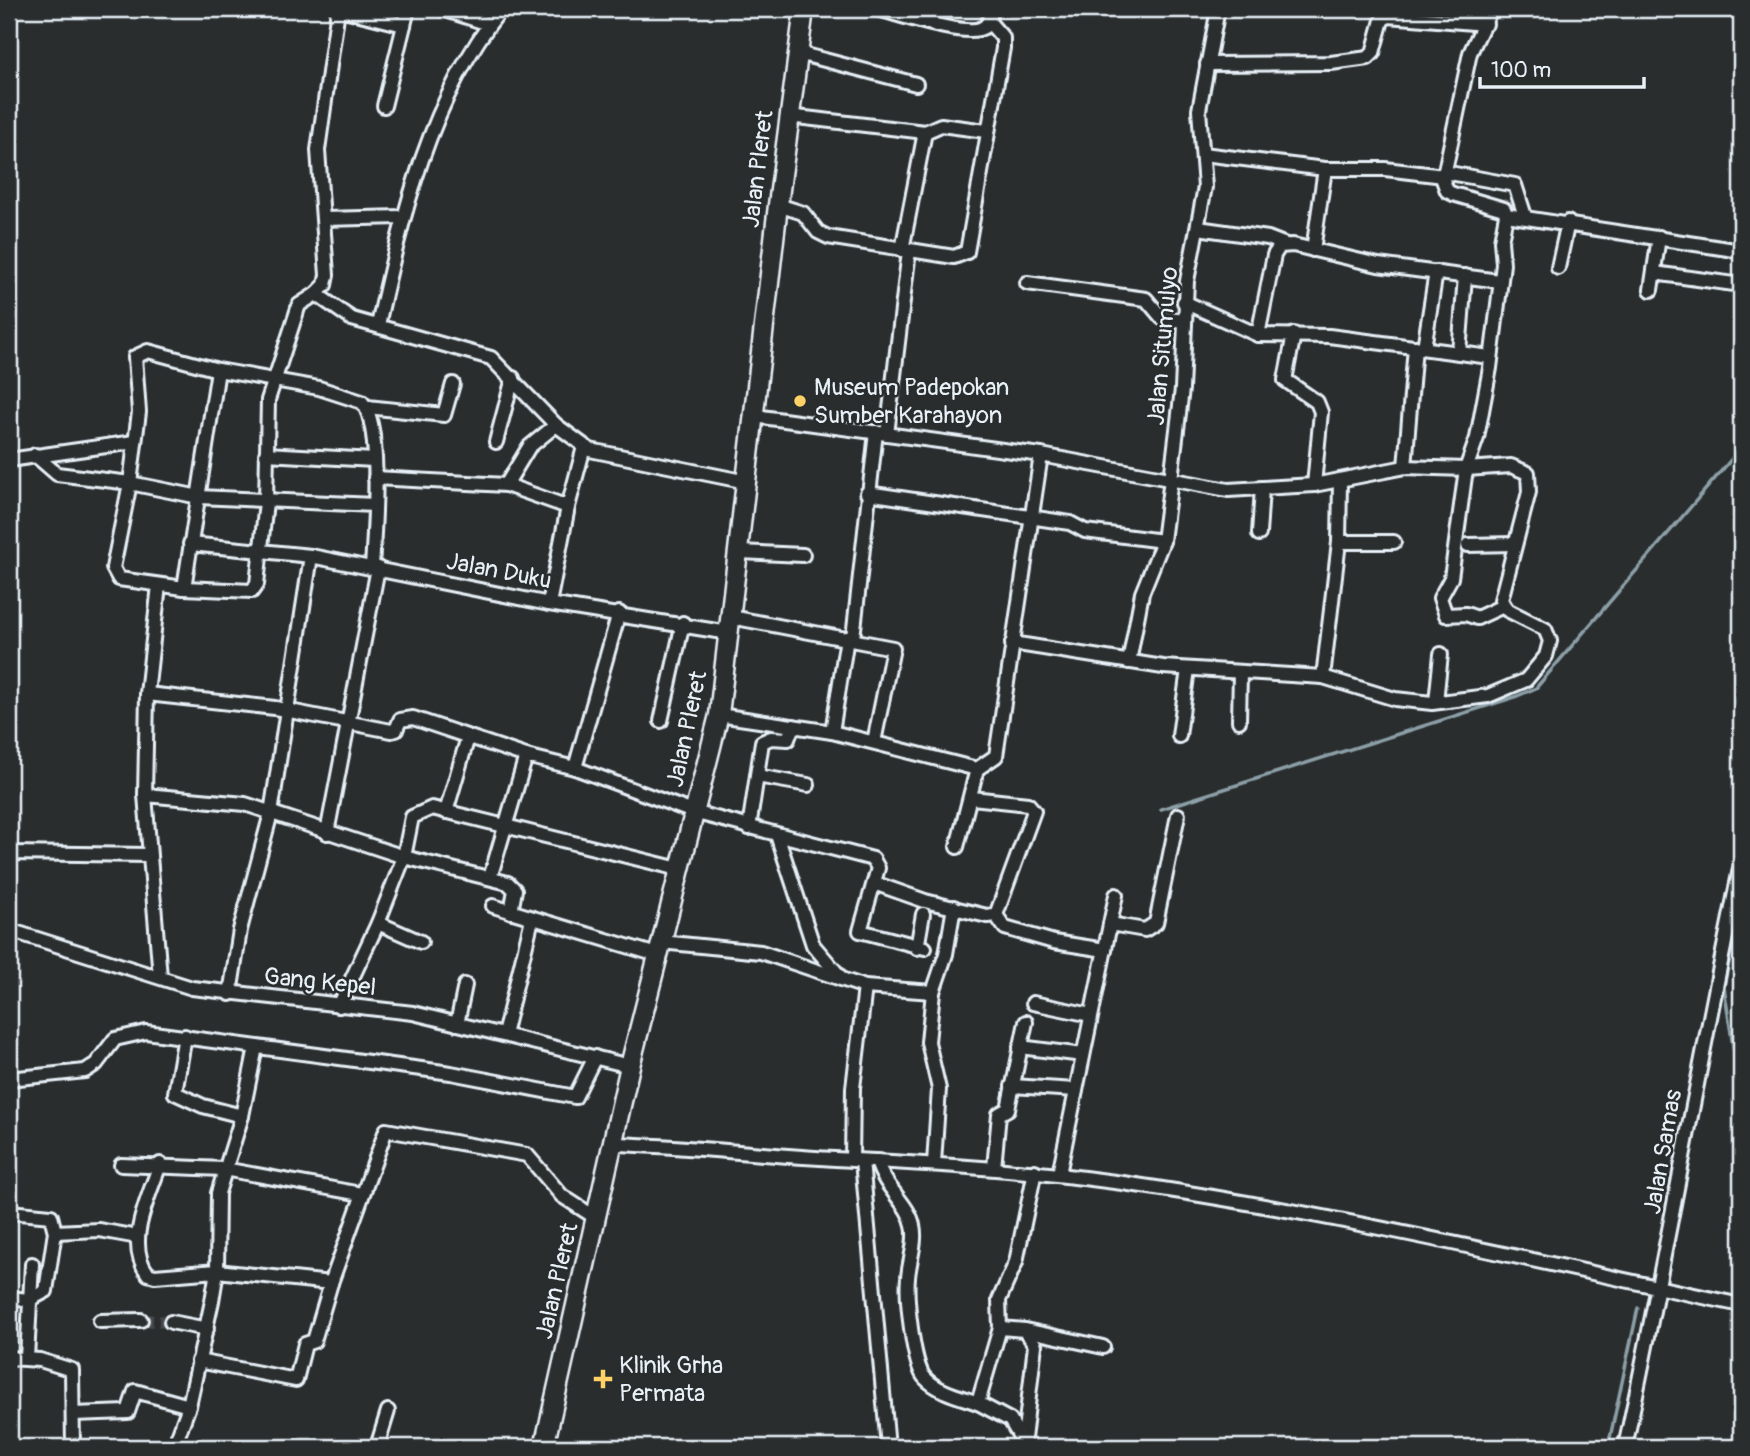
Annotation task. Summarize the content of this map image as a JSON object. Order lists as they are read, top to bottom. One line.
{"streets":{"main road":["Jalan Pleret"],"street":["Jalan Situmulyo","Jalan Duku","Gang Kepel","Jalan Samas"]},"crossings":[["Jalan Pleret","Jalan Duku"],["Jalan Pleret","Gang Kepel"]],"places":{"other":["Museum Padepokan Sumber Karahayon"],"health":["Klinik Grha Permata"]},"scale_bar":"100 m"}
